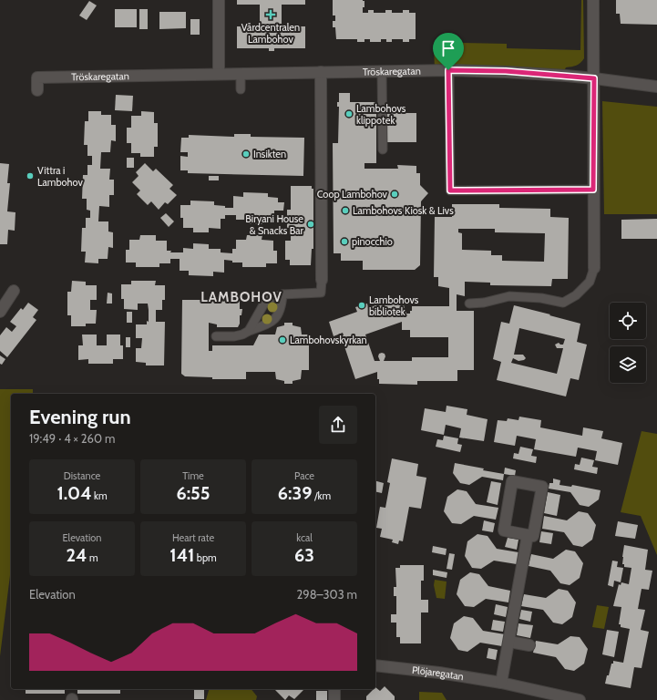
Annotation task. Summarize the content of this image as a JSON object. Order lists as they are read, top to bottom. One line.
{"streets":{"street":["Tröskaregatan","Plöjaregatan"]},"districts":["LAMBOHOV"],"places":{"health":["Vårdcentralen Lambohov"],"other":["Lambohovs klippotek","Insikten","Vittra i Lambohov","Coop Lambohov","Lambohovs Kiosk & Livs","Biryani House & Snacks Bar","pinocchio","Lambohovs bibliotek","Lambohovskyrkan"]},"page":{"heading":["Evening run","19:49 · 4 × 260 m"],"stats":[["Distance","1.04 km"],["Time","6:55"],["Pace","6:39 /km"],["Elevation","24 m"],["Heart rate","141 bpm"],["kcal","63"]],"chart":["Elevation","298–303 m"]}}
